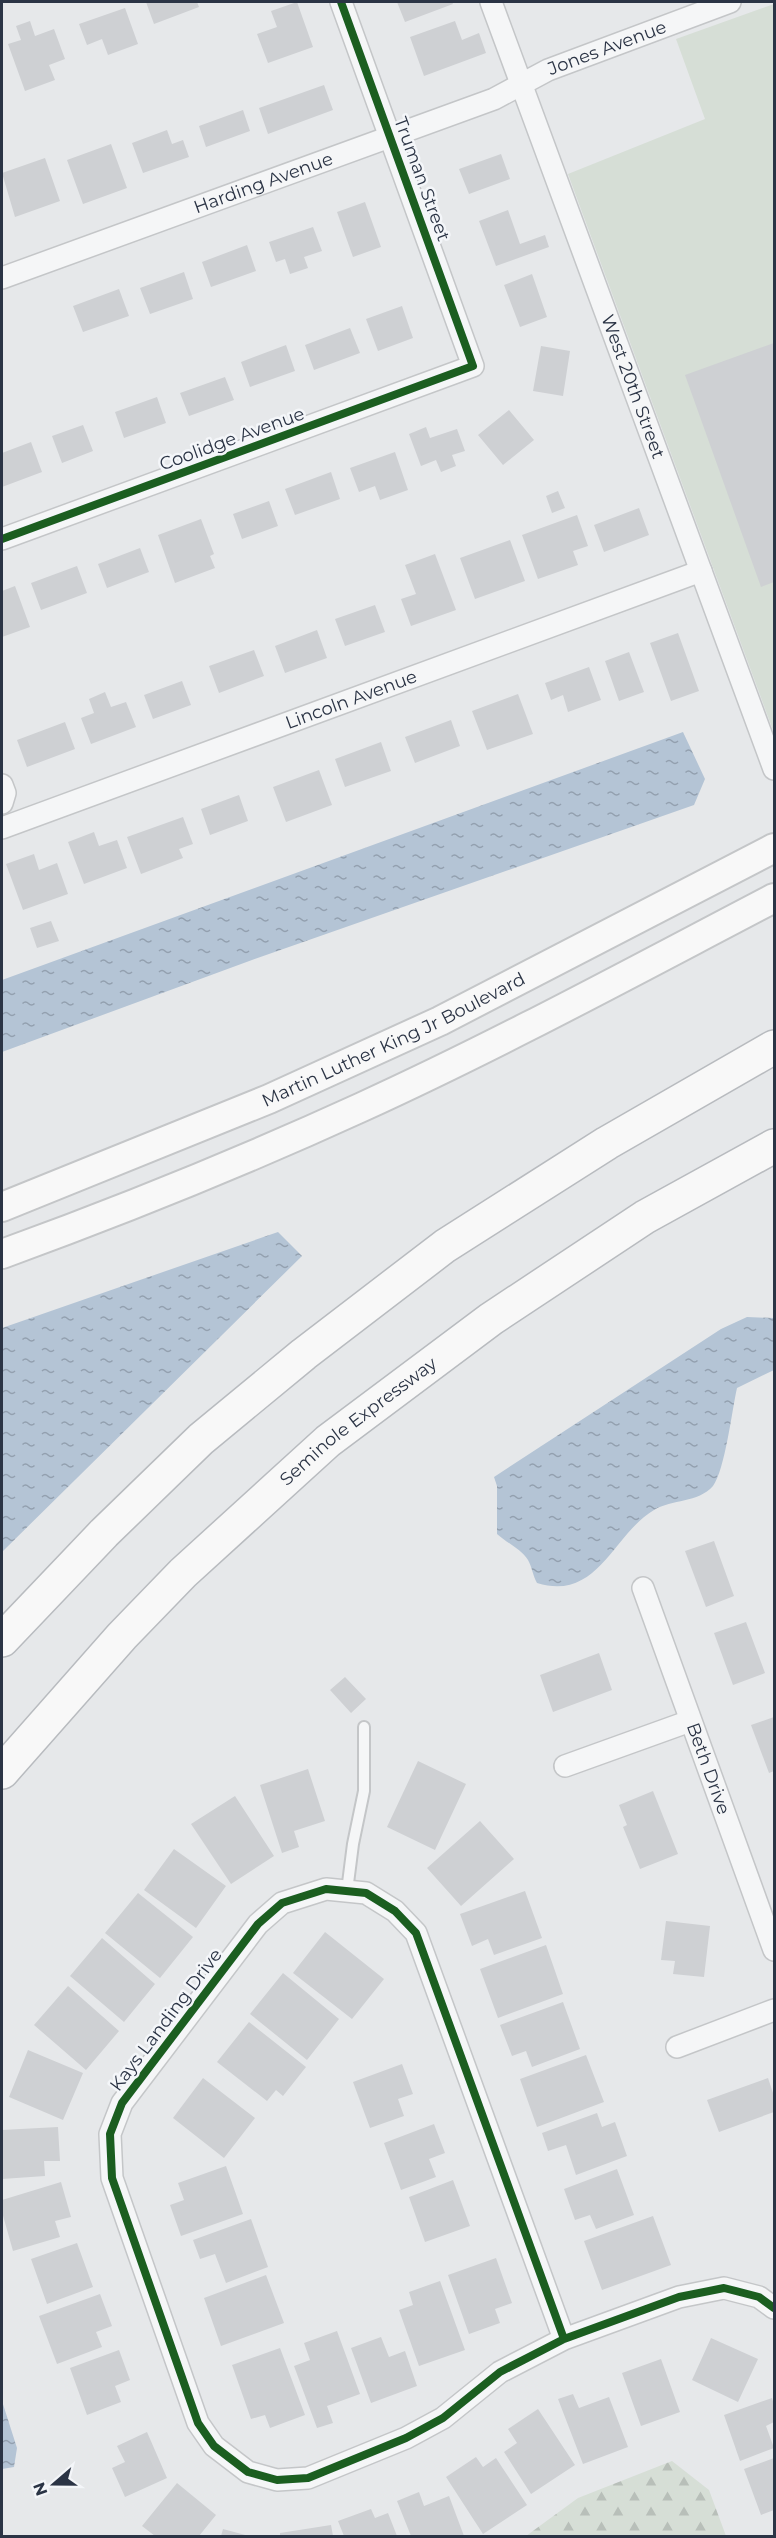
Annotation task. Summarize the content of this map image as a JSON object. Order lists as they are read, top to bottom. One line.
{"streets":{"highway":["Seminole Expressway"],"main road":["Martin Luther King Jr Boulevard"],"street":["Jones Avenue","Truman Street","Harding Avenue","West 20th Street","Coolidge Avenue","Lincoln Avenue","Beth Drive","Kays Landing Drive"]},"crossings":[["Jones Avenue","Harding Avenue"],["Jones Avenue","West 20th Street"],["Truman Street","Harding Avenue"],["Truman Street","Coolidge Avenue"],["Harding Avenue","West 20th Street"],["West 20th Street","Lincoln Avenue"]],"north":"left"}
